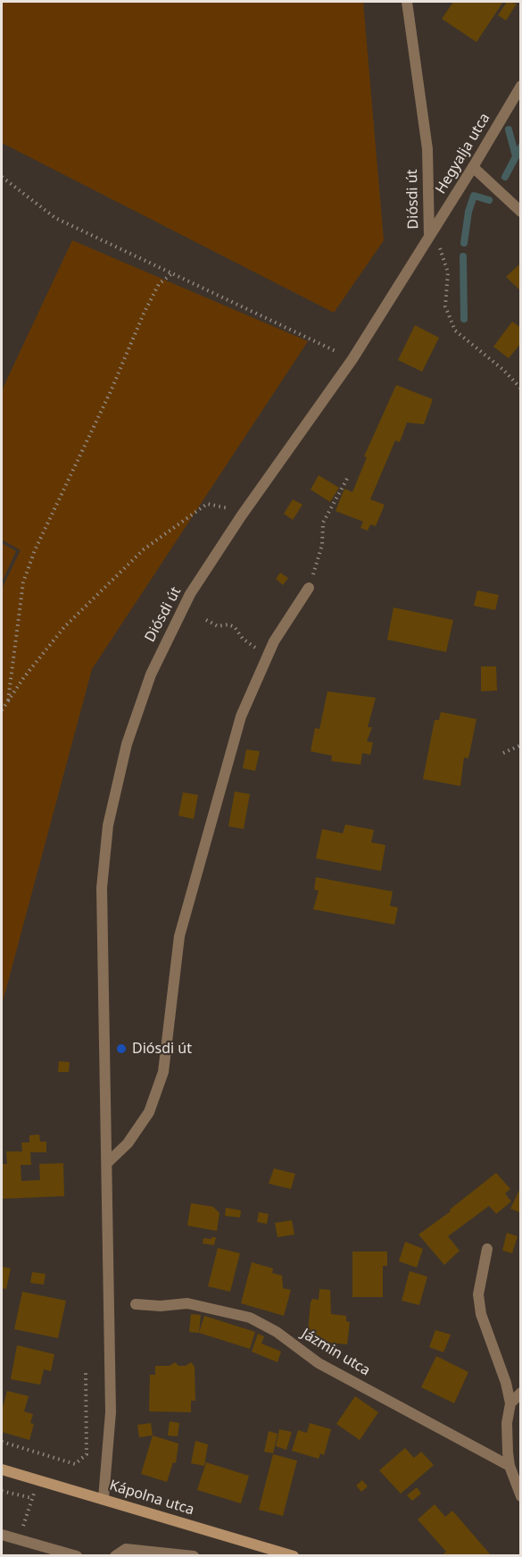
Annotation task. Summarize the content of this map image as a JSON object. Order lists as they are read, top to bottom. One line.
{"streets":{"main road":["Kápolna utca"],"street":["Hegyalja utca","Diósdi út","Jázmin utca"]},"crossings":[["Hegyalja utca","Diósdi út"],["Diósdi út","Kápolna utca"]],"places":["Diósdi út"]}
